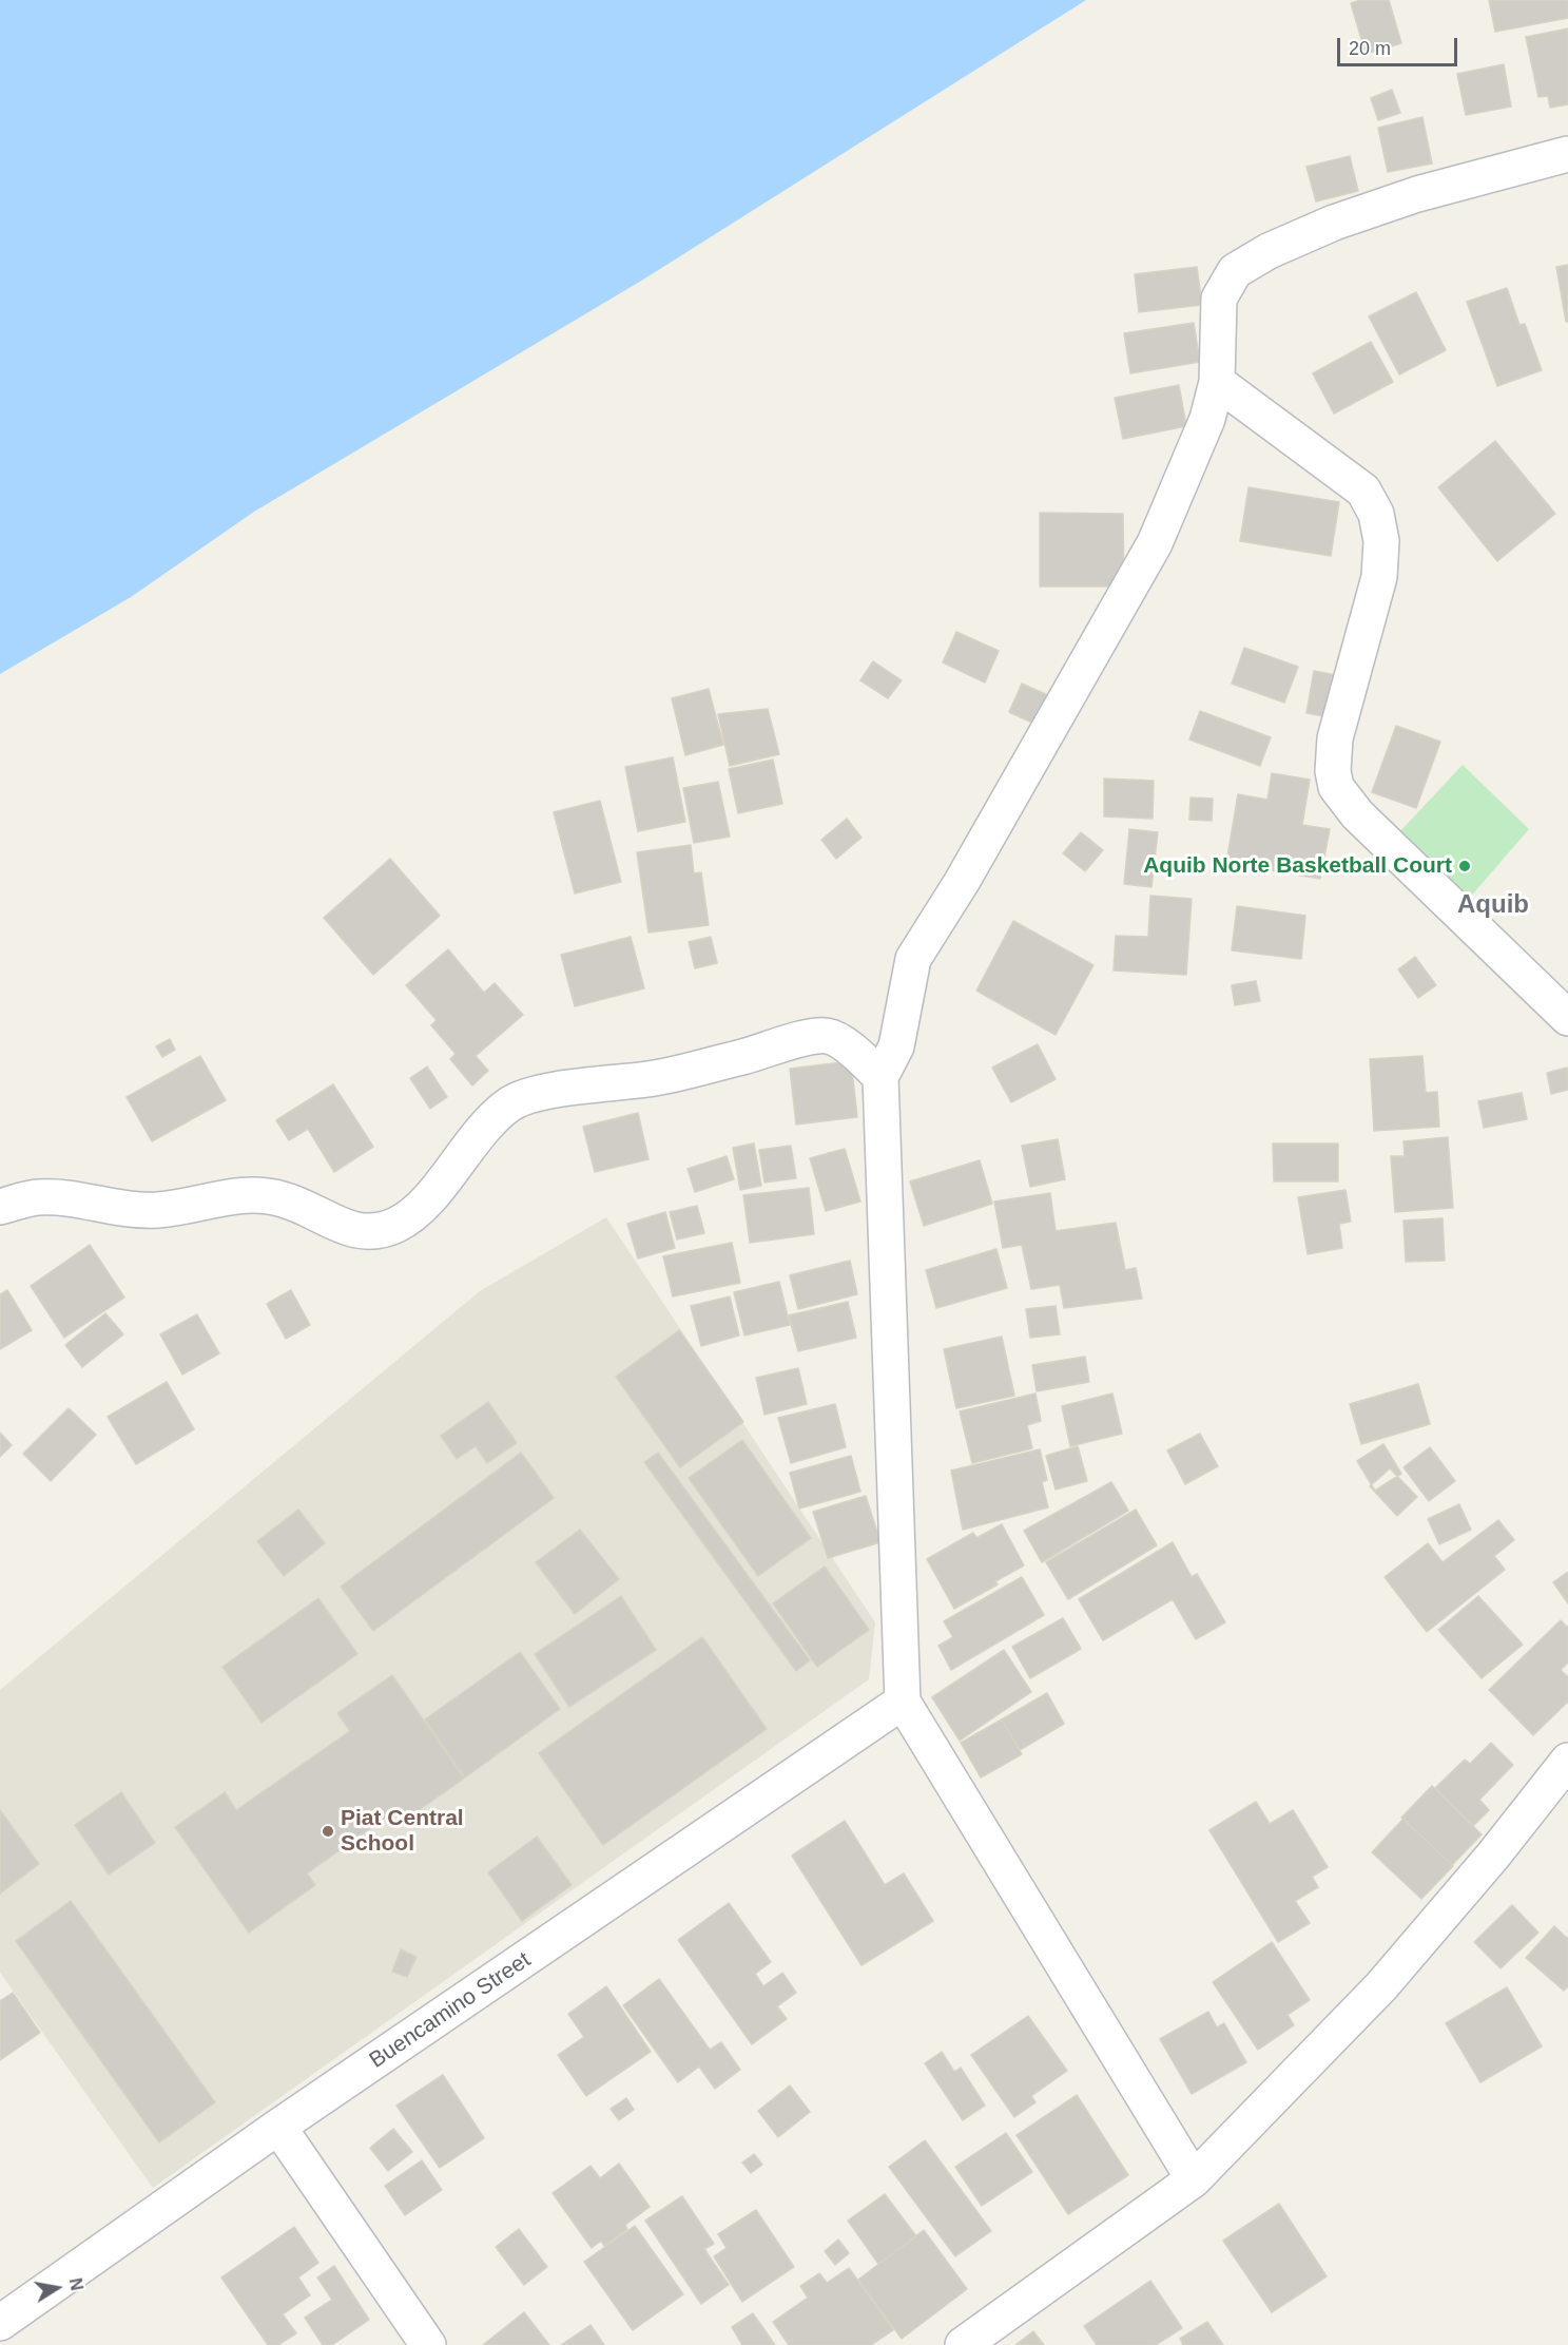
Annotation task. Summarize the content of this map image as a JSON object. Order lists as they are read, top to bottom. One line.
{"streets":{"street":["Buencamino Street"]},"districts":["Aquib"],"places":["Aquib Norte Basketball Court","Piat Central School"],"scale_bar":"20 m","north":"right"}
